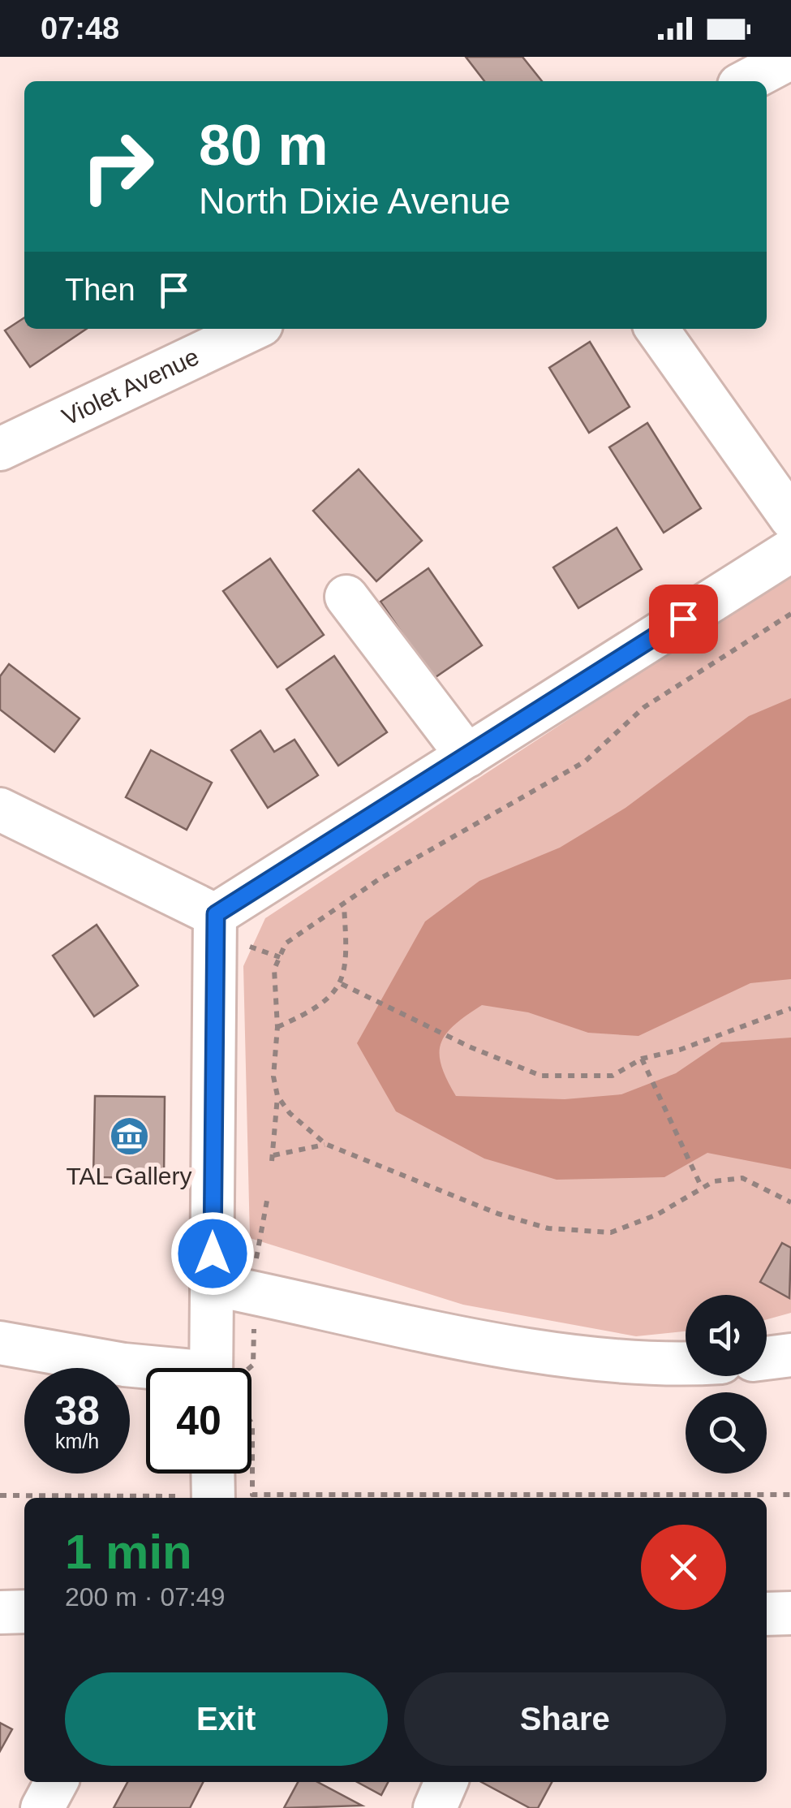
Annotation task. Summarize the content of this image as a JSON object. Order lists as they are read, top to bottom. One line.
{"streets":{"street":["Violet Avenue"]},"places":{"museum":["TAL Gallery"]},"page":{"status":"07:48","turn":["80 m","North Dixie Avenue"],"then":"Then","speed":"38 km/h","limit":"40","heading":["1 min","200 m · 07:49"],"buttons":["Exit","Share"]}}
